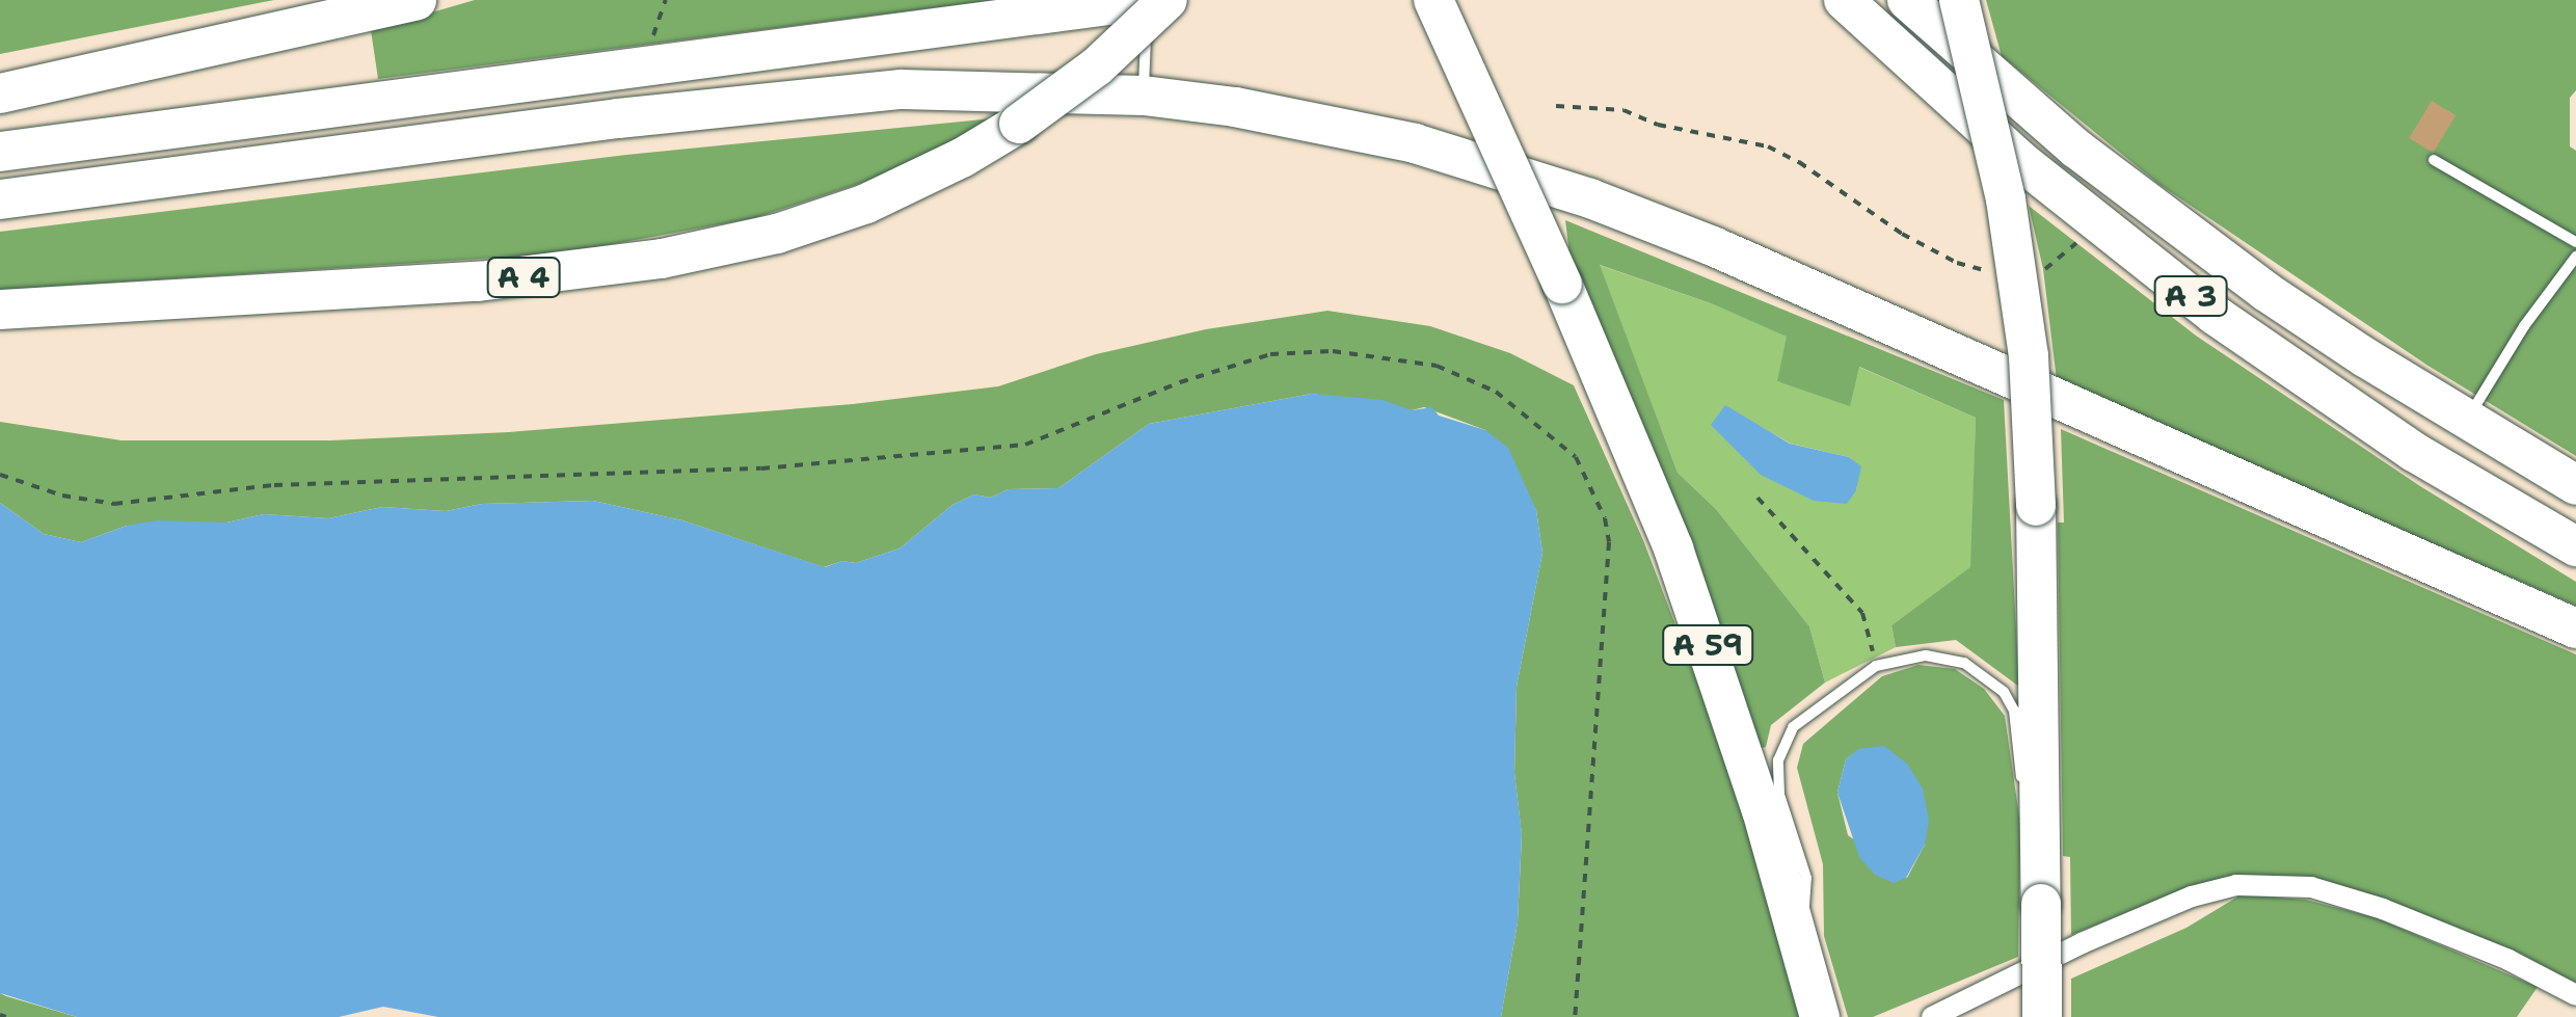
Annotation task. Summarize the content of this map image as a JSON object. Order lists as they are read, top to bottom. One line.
{"streets":{"highway":["A 4","A 3","A 59"]}}
